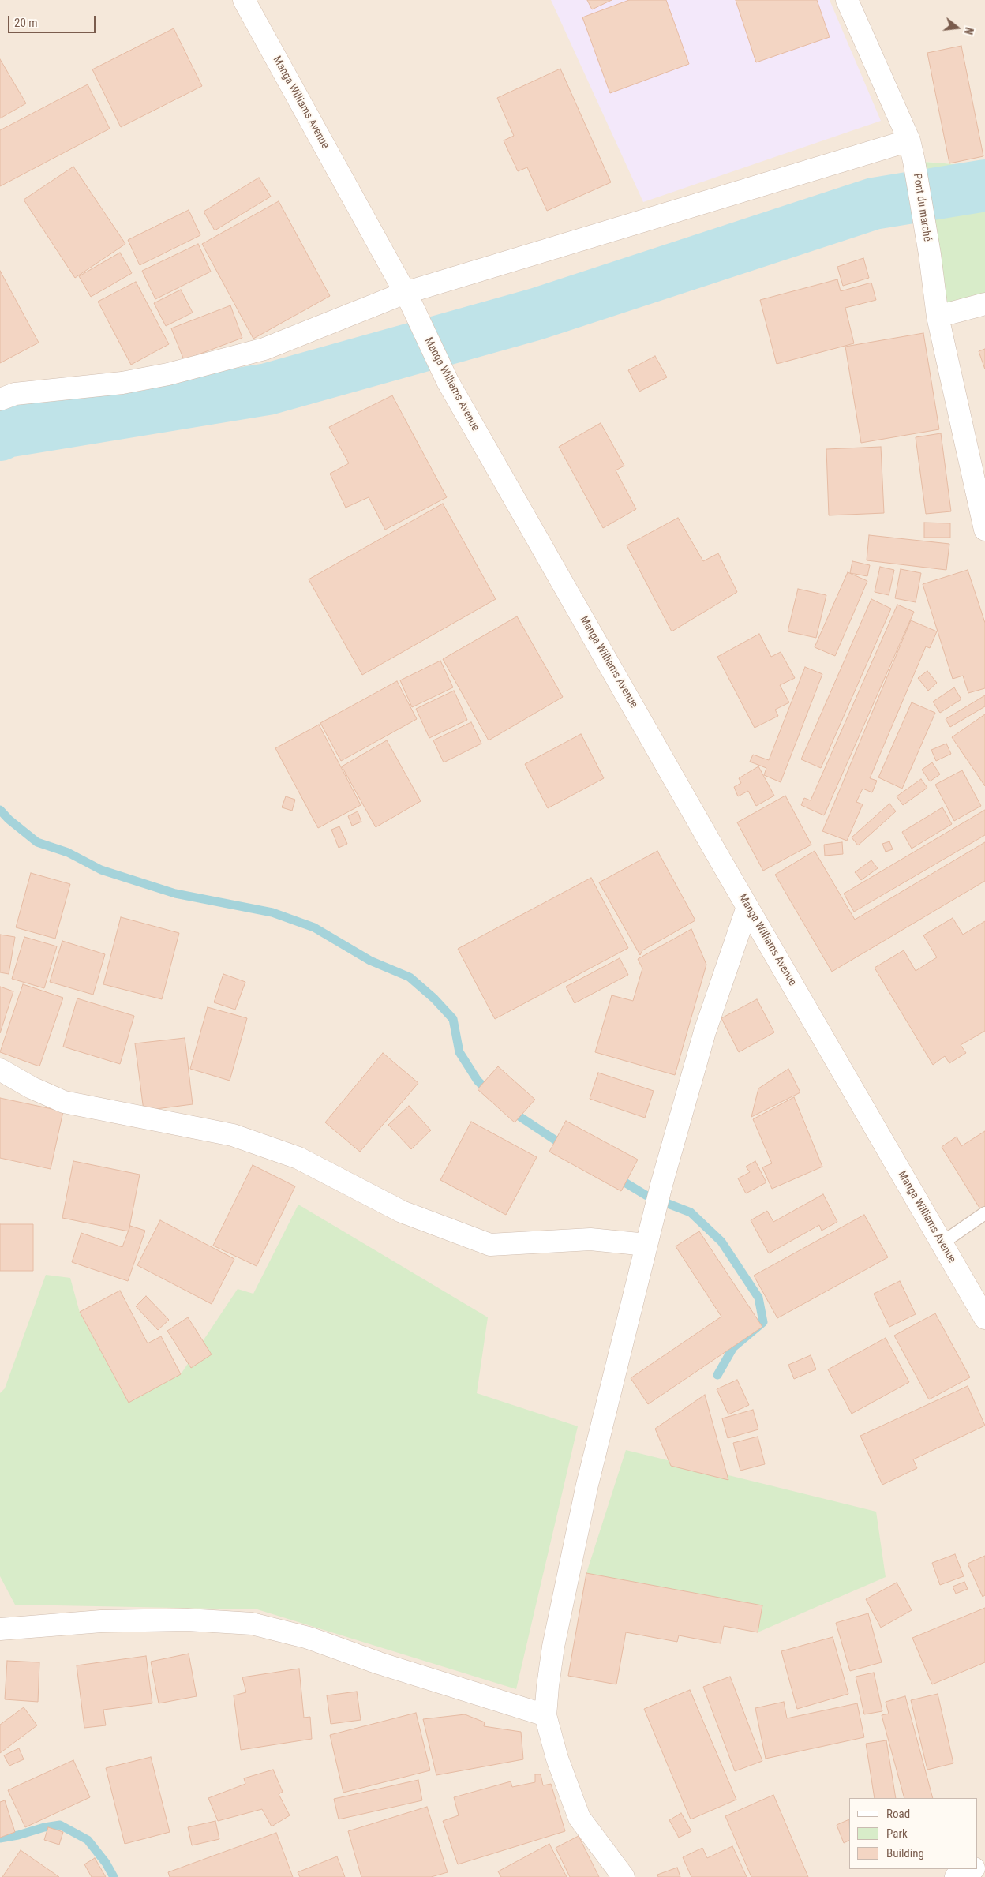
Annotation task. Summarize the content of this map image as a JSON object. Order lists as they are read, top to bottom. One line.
{"streets":{"street":["Manga Williams Avenue","Pont du marché"]},"legend":["Road","Park","Building"],"scale_bar":"20 m","north":"right"}
